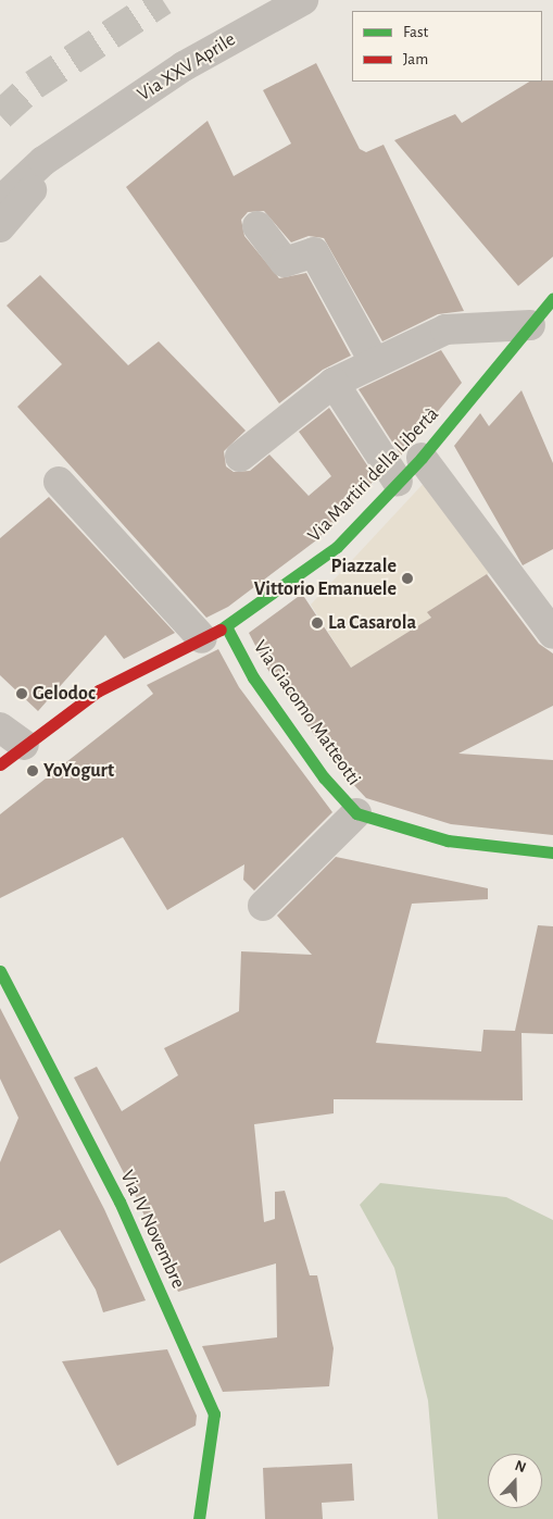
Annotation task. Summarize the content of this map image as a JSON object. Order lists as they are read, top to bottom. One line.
{"streets":{"street":["Via XXV Aprile","Via Martiri della Libertà","Via Giacomo Matteotti","Via IV Novembre"]},"crossings":[["Via Martiri della Libertà","Via Giacomo Matteotti"]],"places":["Piazzale Vittorio Emanuele","La Casarola","Gelodoc","YoYogurt"],"legend":["Fast","Jam"],"north":"top"}
